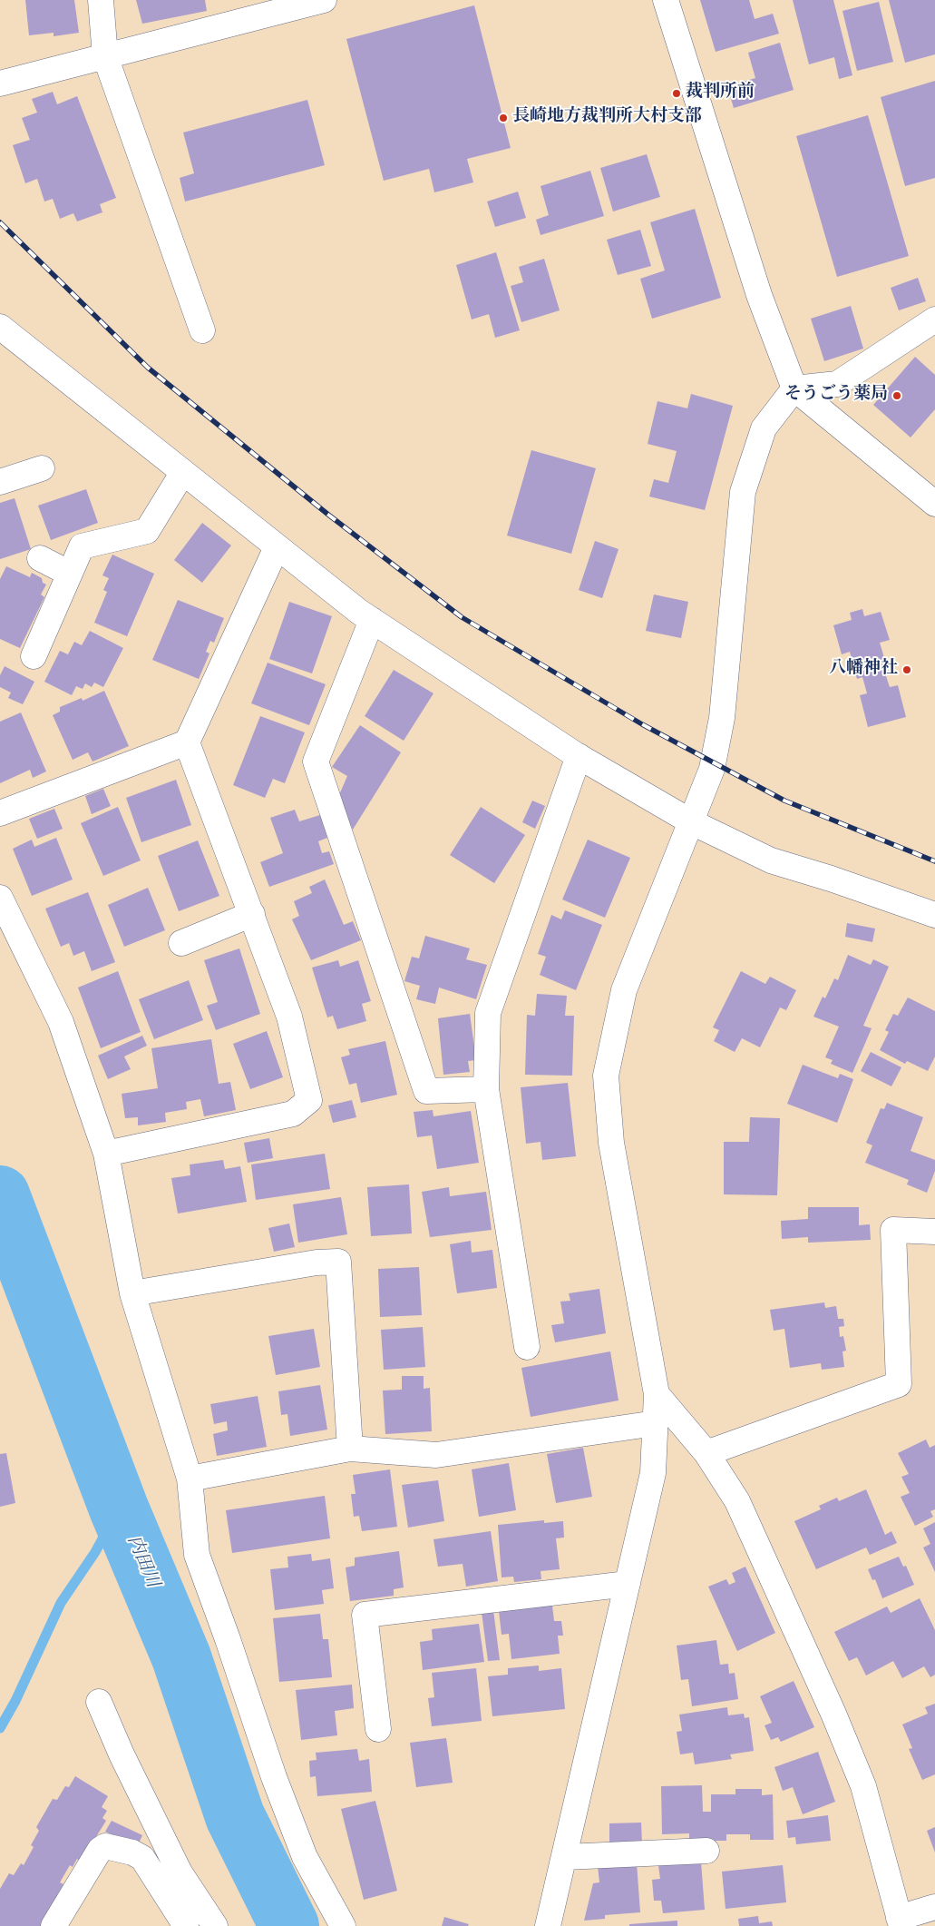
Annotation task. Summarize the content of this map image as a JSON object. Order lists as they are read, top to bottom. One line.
{"water":["内田川"],"places":["裁判所前","長崎地方裁判所大村支部","そうごう薬局","八幡神社"]}
